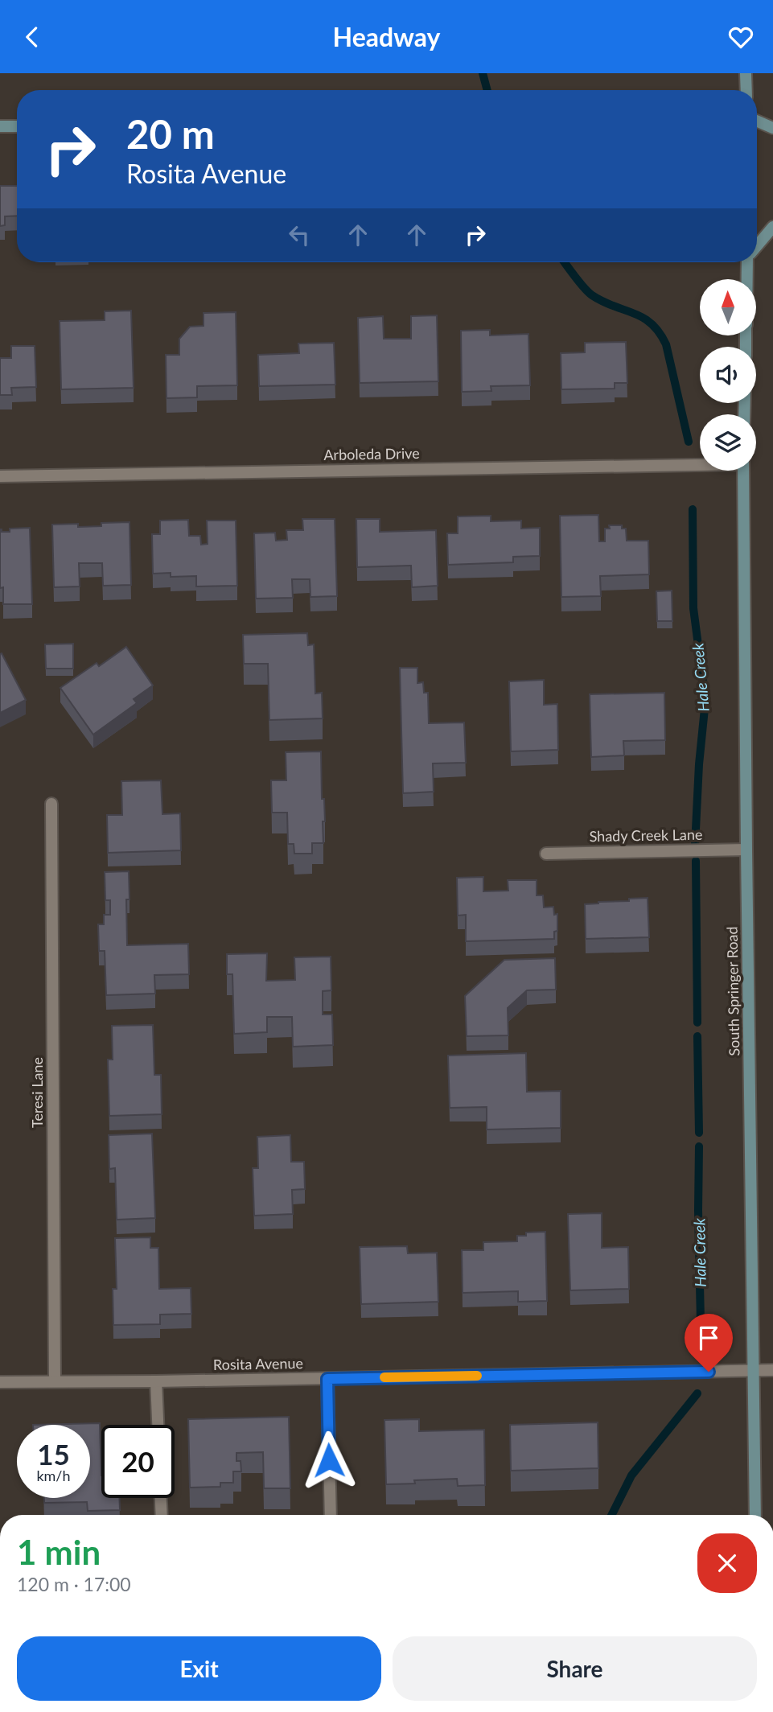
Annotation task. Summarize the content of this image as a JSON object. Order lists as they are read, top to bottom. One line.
{"streets":{"street":["Arboleda Drive","Shady Creek Lane","South Springer Road","Teresi Lane","Rosita Avenue"]},"crossings":[["Shady Creek Lane","South Springer Road"],["South Springer Road","Rosita Avenue"],["Teresi Lane","Rosita Avenue"]],"water":["Hale Creek"],"north":"top","page":{"header":"Headway","turn":["20 m","Rosita Avenue"],"speed":"15 km/h","limit":"20","heading":["1 min","120 m · 17:00"],"buttons":["Exit","Share"]}}
